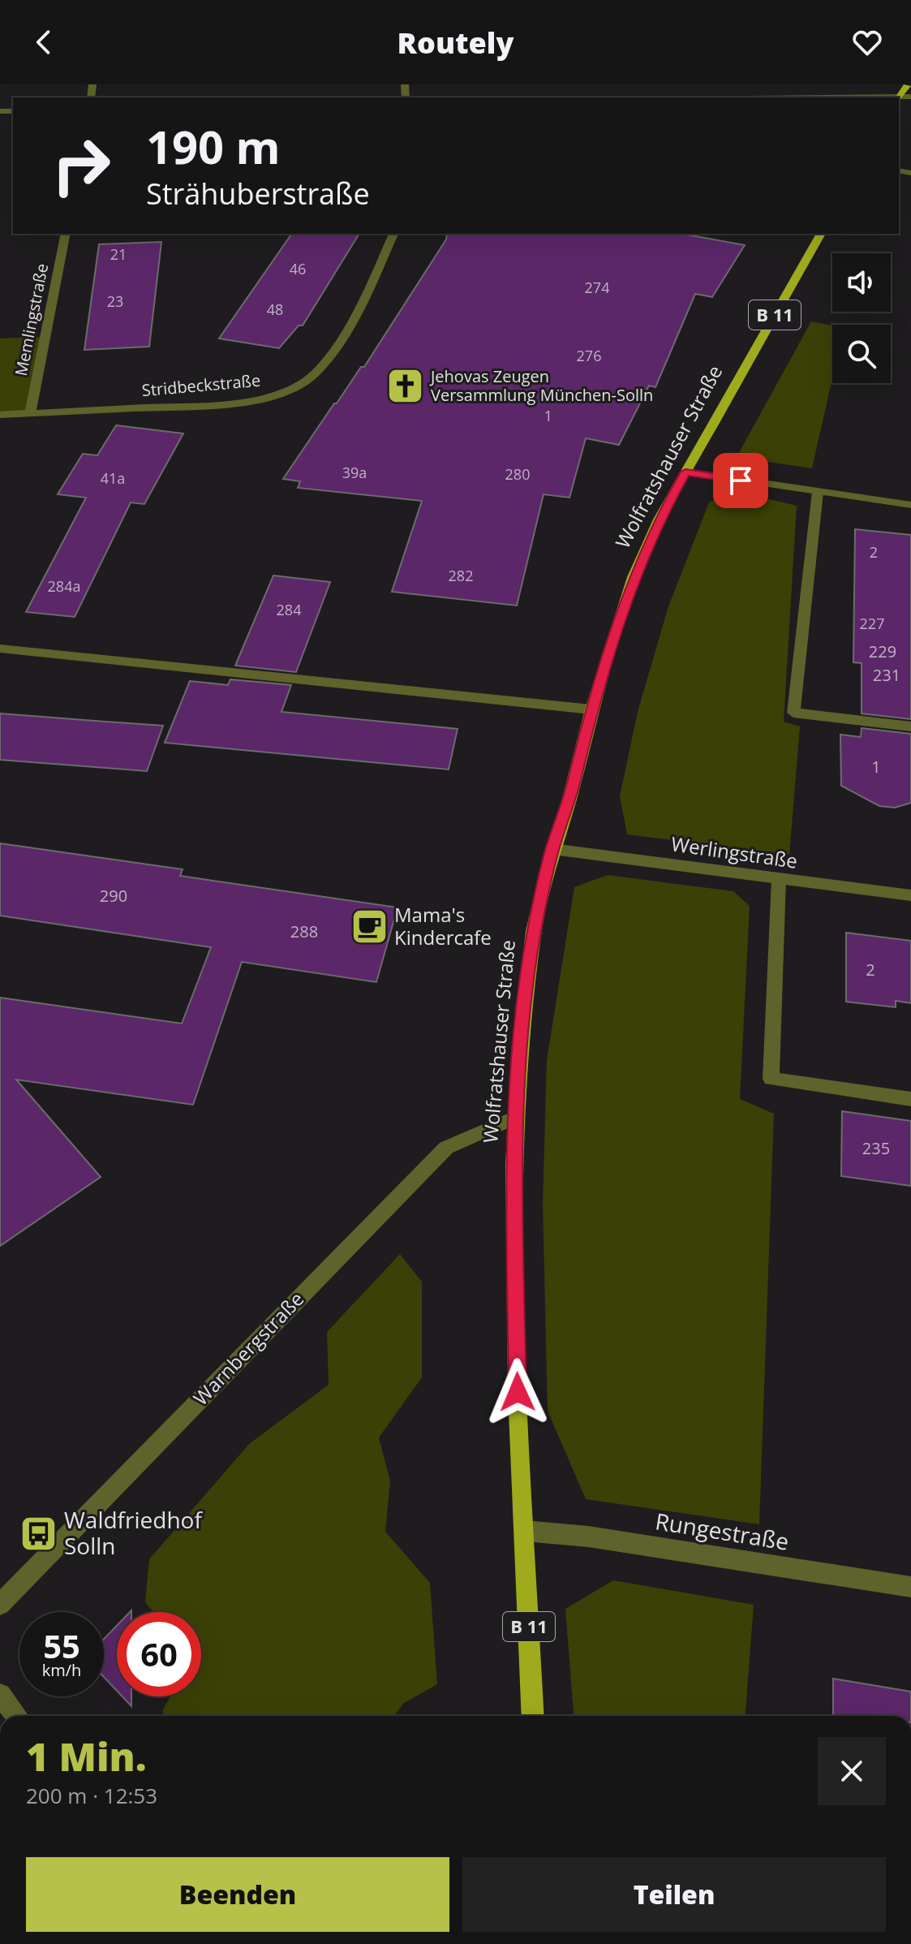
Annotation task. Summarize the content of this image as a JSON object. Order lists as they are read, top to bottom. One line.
{"streets":{"main road":["B 11","Wolfratshauser Straße"],"street":["Memlingstraße","Stridbeckstraße","Werlingstraße","Warnbergstraße","Rungestraße"]},"crossings":[["Memlingstraße","Stridbeckstraße"],["Wolfratshauser Straße","Werlingstraße"],["Wolfratshauser Straße","Warnbergstraße"],["Wolfratshauser Straße","Rungestraße"]],"places":{"church":["Jehovas Zeugen Versammlung München-Solln"],"cafe":["Mama's Kindercafe"],"bus stop":["Waldfriedhof Solln"]},"house_numbers":["21","46","274","23","48","276","1","39a","280","41a","2","282","284a","284","227","229","231","1","290","288","2","235"],"page":{"header":"Routely","turn":["190 m","Strähuberstraße"],"speed":"55 km/h","limit":"60","heading":["1 Min.","200 m · 12:53"],"buttons":["Beenden","Teilen"]}}
